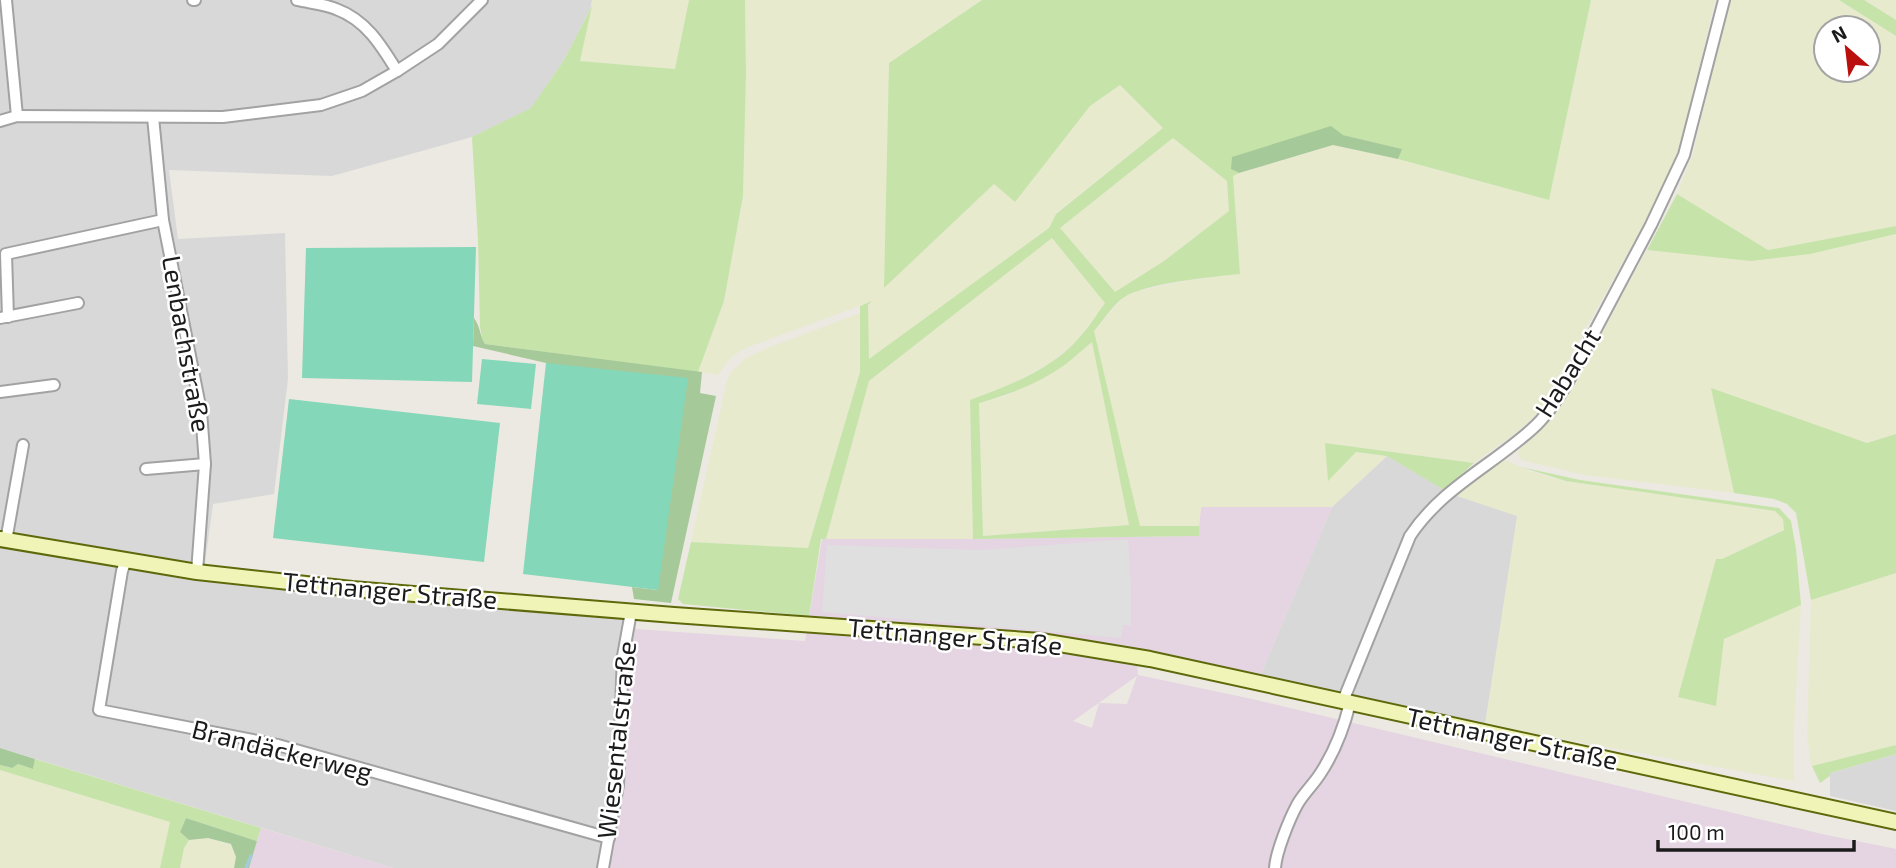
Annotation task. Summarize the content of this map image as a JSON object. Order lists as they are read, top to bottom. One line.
{"streets":{"main road":["Tettnanger Straße"],"street":["Lenbachstraße","Habacht","Wiesentalstraße","Brandäckerweg"]},"crossings":[["Lenbachstraße","Tettnanger Straße"],["Habacht","Tettnanger Straße"],["Tettnanger Straße","Wiesentalstraße"],["Tettnanger Straße","Brandäckerweg"],["Wiesentalstraße","Brandäckerweg"]],"scale_bar":"100 m","north":"top left"}
